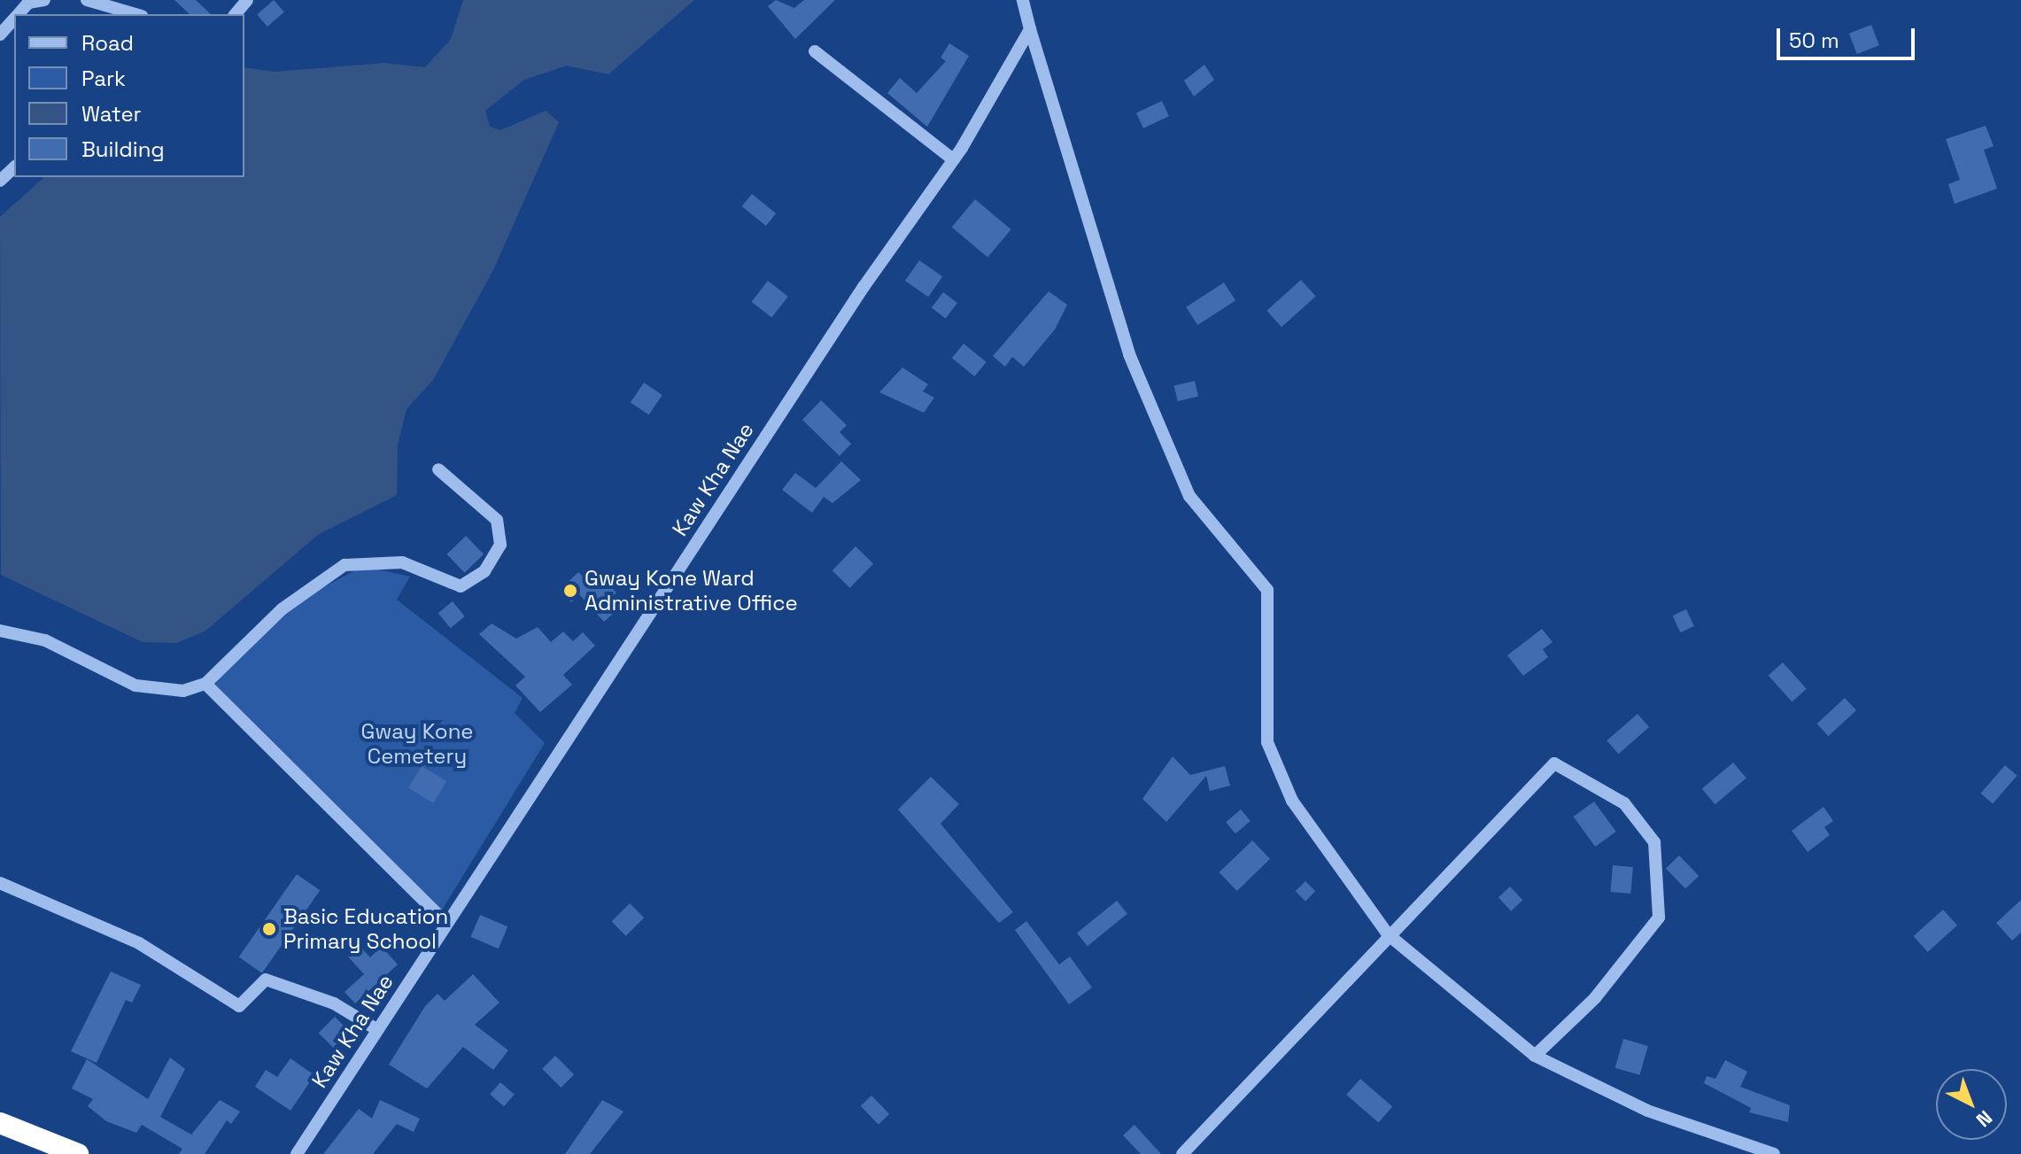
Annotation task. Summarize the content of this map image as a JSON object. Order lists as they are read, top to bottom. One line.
{"streets":{"street":["Kaw Kha Nae"]},"parks":["Gway Kone Cemetery"],"places":["Gway Kone Ward Administrative Office","Basic Education Primary School"],"legend":["Road","Park","Water","Building"],"scale_bar":"50 m","north":"bottom right"}
